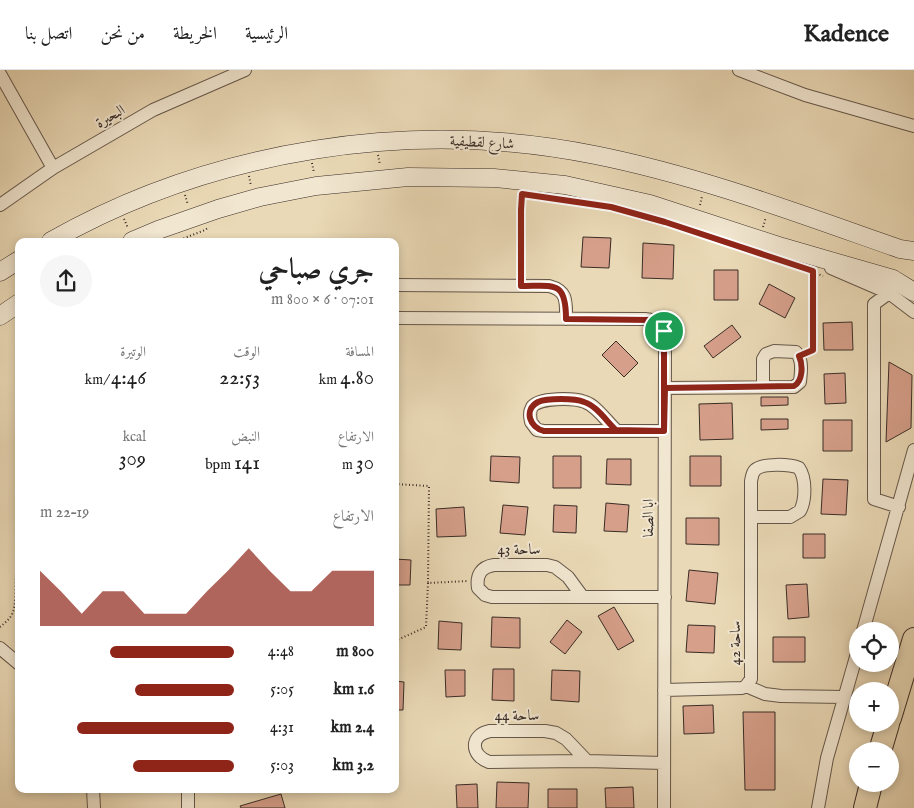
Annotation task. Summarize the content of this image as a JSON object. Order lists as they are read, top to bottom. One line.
{"streets":{"street":["البحيرة","شارع لقطيفية","ابا الصفا","ساحة 43","ساحة 42","ساحة 44"]},"crossings":[["ابا الصفا","ساحة 42"],["ابا الصفا","ساحة 44"]],"page":{"header":"Kadence","nav":["الرئيسية","الخريطة","من نحن","اتصل بنا"],"heading":["جري صباحي","07:01 · 6 × 800 m"],"stats":[["المسافة","4.80 km"],["الوقت","22:53"],["الوتيرة","4:46 /km"],["الارتفاع","30 m"],["النبض","141 bpm"],["kcal","309"]],"chart":["الارتفاع","19–22 m"],"map_buttons":["+","−"],"list":[{"name":"800 m","note":"4:48"},{"name":"1.6 km","note":"5:05"},{"name":"2.4 km","note":"4:31"},{"name":"3.2 km","note":"5:03"}]}}
